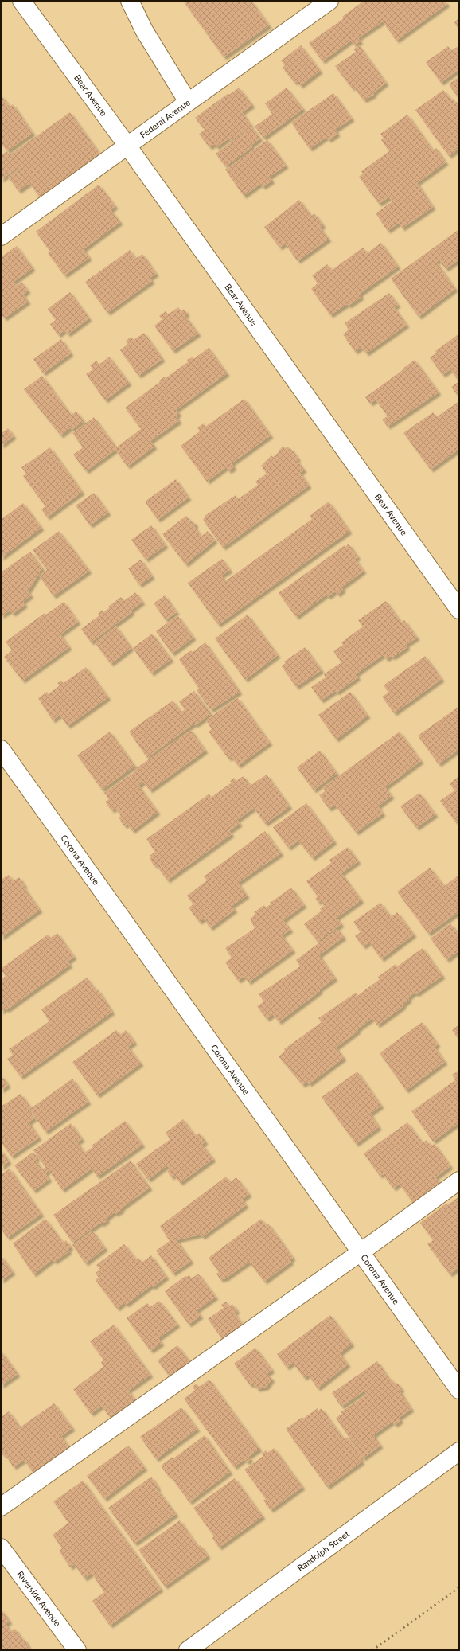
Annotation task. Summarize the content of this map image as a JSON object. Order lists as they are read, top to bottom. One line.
{"streets":{"street":["Bear Avenue","Federal Avenue","Corona Avenue","Randolph Street","Riverside Avenue"]},"crossings":[["Bear Avenue","Federal Avenue"]]}
